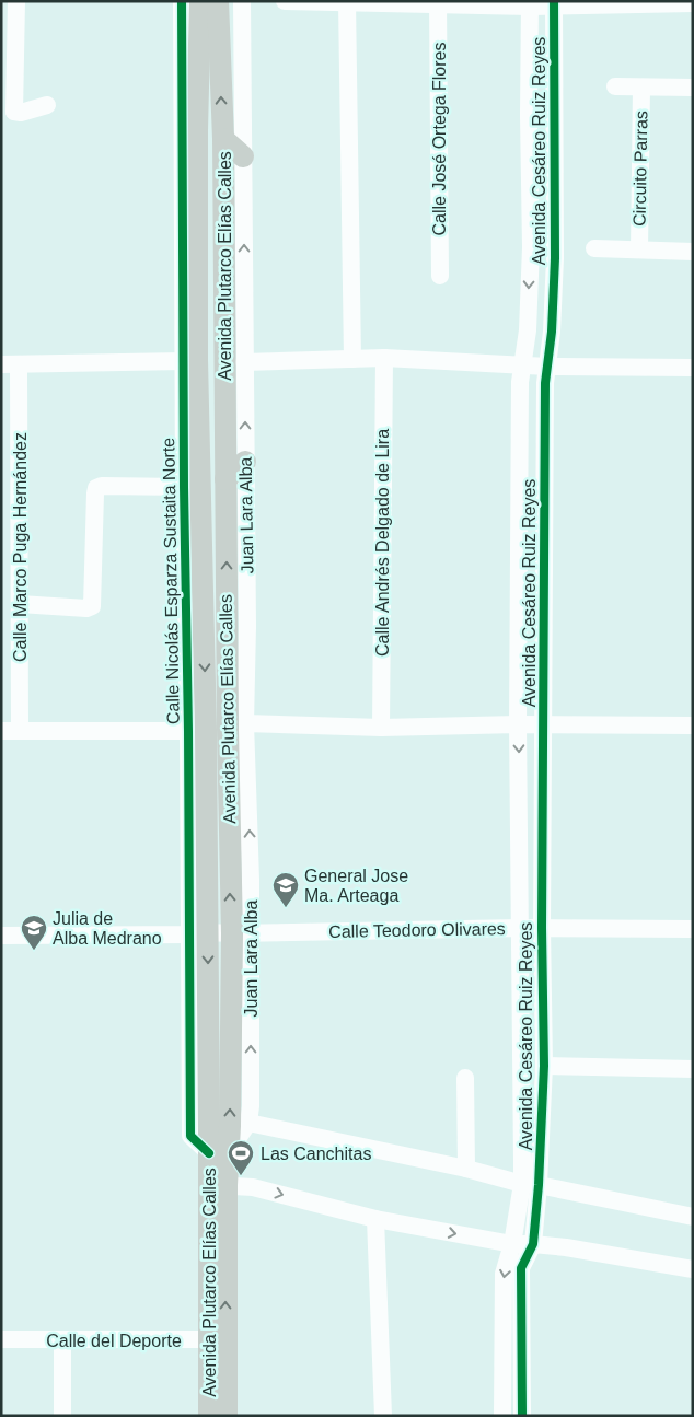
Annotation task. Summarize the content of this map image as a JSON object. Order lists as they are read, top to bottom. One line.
{"streets":{"main road":["Avenida Plutarco Elías Calles"],"street":["Calle José Ortega Flores","Avenida Cesáreo Ruiz Reyes","Circuito Parras","Juan Lara Alba","Calle Andrés Delgado de Lira","Calle Marco Puga Hernández","Calle Nicolás Esparza Sustaita Norte","Calle Teodoro Olivares","Calle del Deporte"]},"crossings":[["Avenida Cesáreo Ruiz Reyes","Calle Teodoro Olivares"],["Avenida Plutarco Elías Calles","Juan Lara Alba"],["Avenida Plutarco Elías Calles","Calle Nicolás Esparza Sustaita Norte"],["Avenida Plutarco Elías Calles","Calle Teodoro Olivares"],["Avenida Plutarco Elías Calles","Calle del Deporte"],["Juan Lara Alba","Calle Teodoro Olivares"],["Calle Nicolás Esparza Sustaita Norte","Calle Teodoro Olivares"]],"one_way":["Juan Lara Alba"],"places":{"school or university":["General Jose Ma. Arteaga","Julia de Alba Medrano"],"sports":["Las Canchitas"]}}
